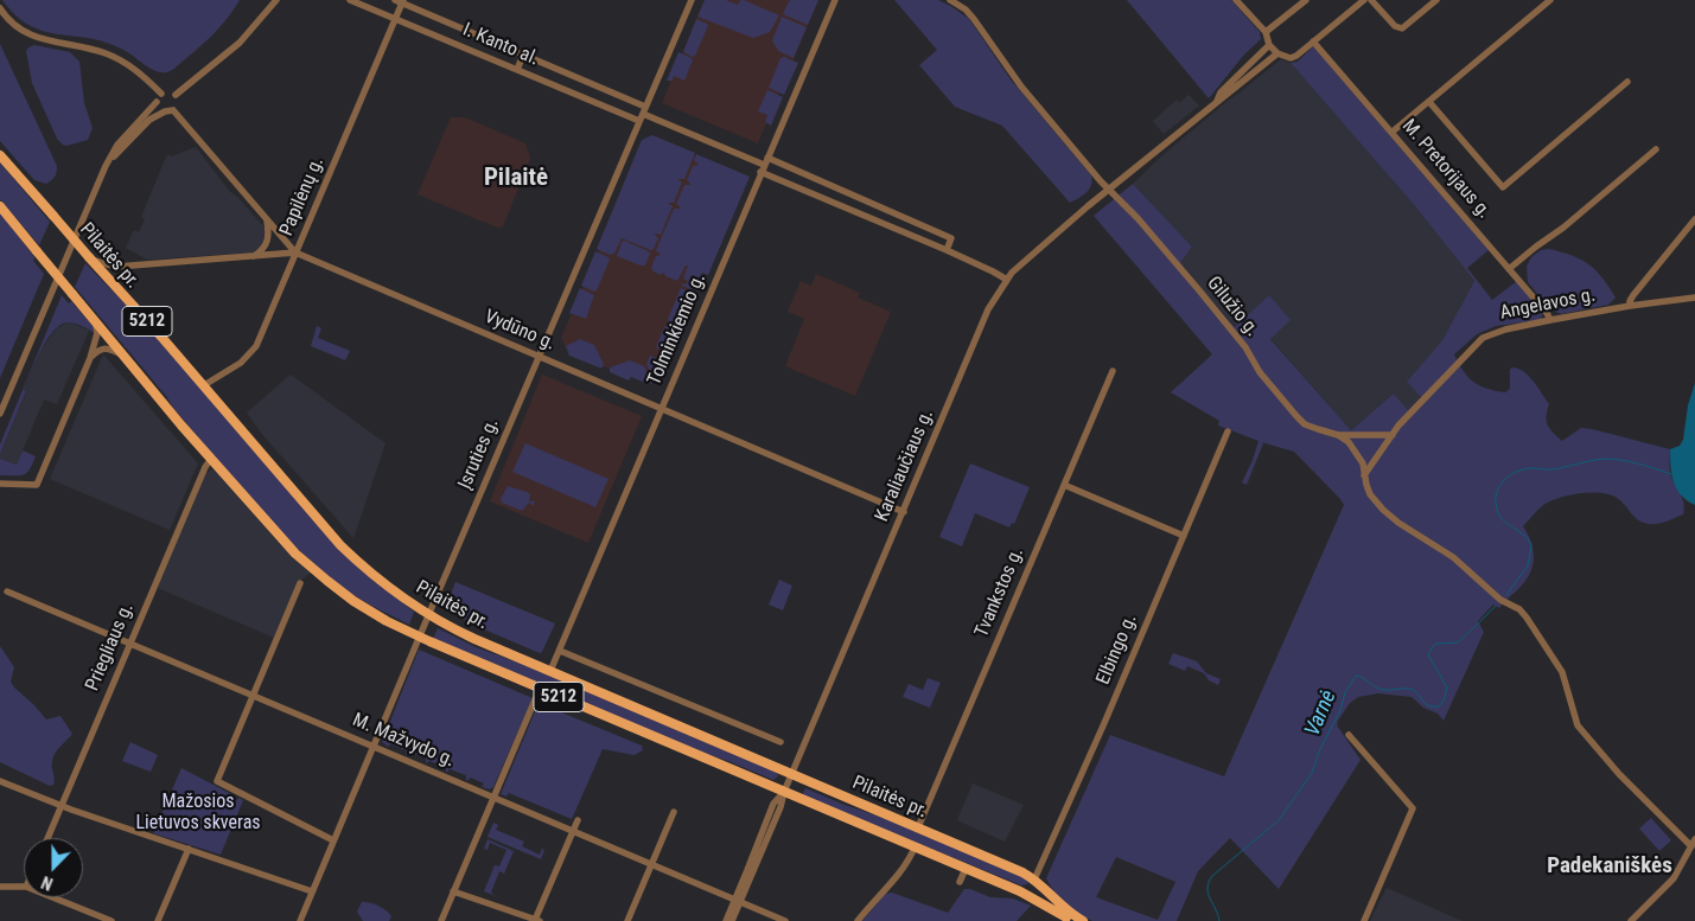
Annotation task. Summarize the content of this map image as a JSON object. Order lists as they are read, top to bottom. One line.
{"streets":{"main road":["Pilaitės pr.","5212"],"street":["I. Kanto al.","M. Pretorijaus g.","Papilėnų g.","Angelavos g.","Gilužio g.","Tolminkiemio g.","Vydūno g.","Įsruties g.","Karaliaučiaus g.","Tvankstos g.","Priegliaus g.","Elbingo g.","M. Mažvydo g."]},"crossings":[["I. Kanto al.","Papilėnų g."],["I. Kanto al.","Tolminkiemio g."],["I. Kanto al.","Įsruties g."],["I. Kanto al.","Karaliaučiaus g."],["M. Pretorijaus g.","Angelavos g."],["Papilėnų g.","Pilaitės pr."],["Papilėnų g.","Vydūno g."],["Pilaitės pr.","Tolminkiemio g."],["Pilaitės pr.","Įsruties g."],["Pilaitės pr.","Karaliaučiaus g."],["Pilaitės pr.","Tvankstos g."],["Pilaitės pr.","Priegliaus g."],["Pilaitės pr.","Elbingo g."],["Gilužio g.","Karaliaučiaus g."],["Tolminkiemio g.","Vydūno g."],["Vydūno g.","Įsruties g."],["Vydūno g.","Karaliaučiaus g."],["Įsruties g.","M. Mažvydo g."],["Karaliaučiaus g.","M. Mažvydo g."],["Priegliaus g.","M. Mažvydo g."]],"districts":["Pilaitė","Padekaniškės"],"water":["Varnė"],"parks":["Mažosios Lietuvos skveras"],"north":"bottom"}
